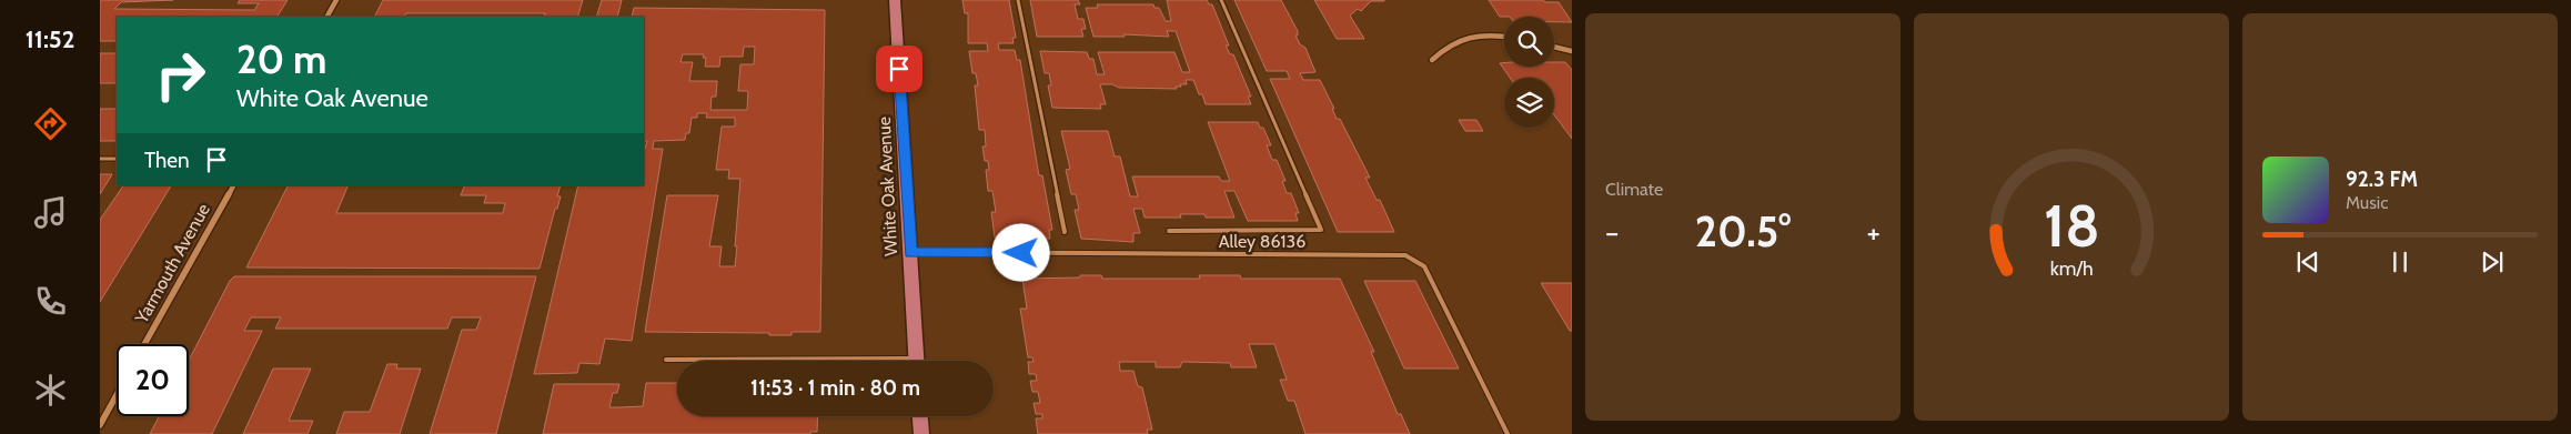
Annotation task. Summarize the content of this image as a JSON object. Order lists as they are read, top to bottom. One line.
{"streets":{"main road":["White Oak Avenue"],"street":["Yarmouth Avenue"],"lane":["Alley 86136"]},"crossings":[["White Oak Avenue","Alley 86136"]],"page":{"tabs":"11:52","tile":"Climate","turn":["20 m","White Oak Avenue"],"then":"Then","song":["92.3 FM","Music"],"heat":["−","20.5°","+"],"limit":"20","trip":"11:53 · 1 min · 80 m","gauge":["18","km/h"]}}
